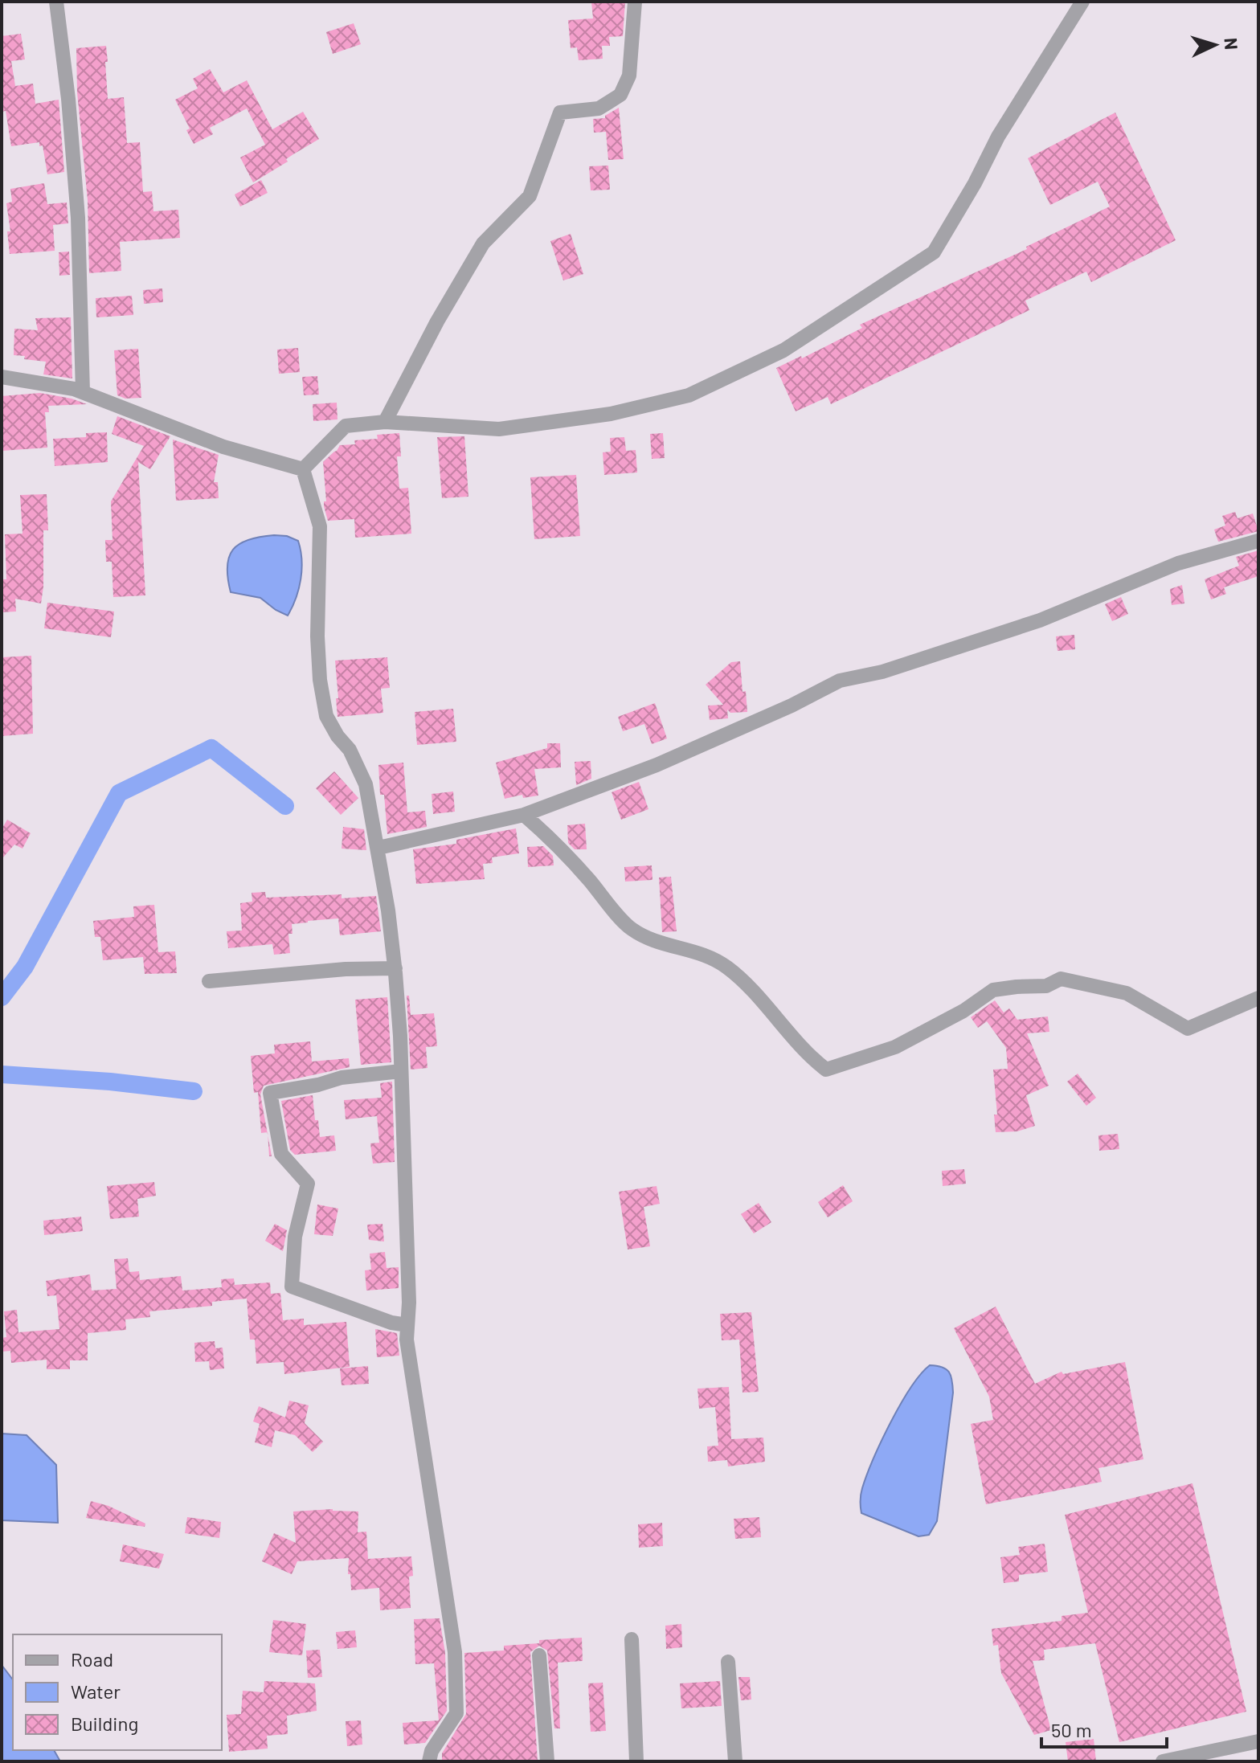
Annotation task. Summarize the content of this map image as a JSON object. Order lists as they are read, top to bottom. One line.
{"legend":["Road","Water","Building"],"scale_bar":"50 m","north":"right"}
